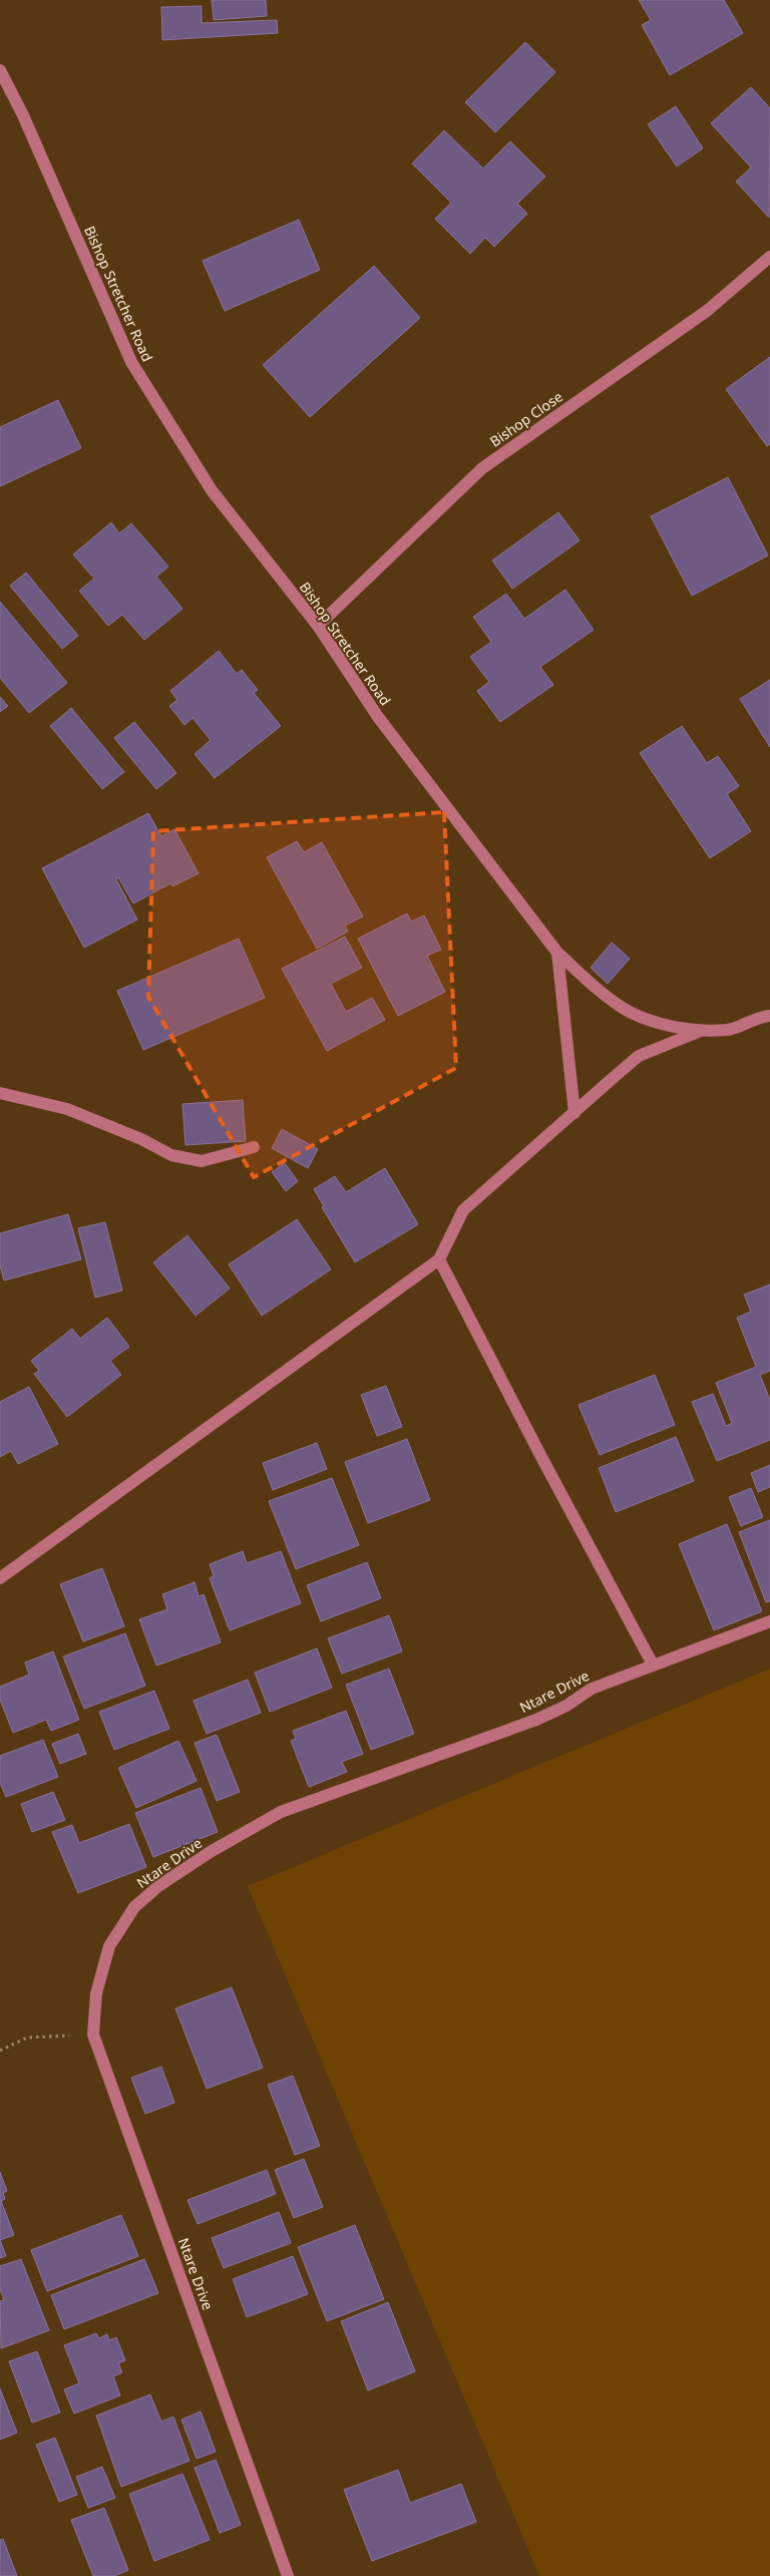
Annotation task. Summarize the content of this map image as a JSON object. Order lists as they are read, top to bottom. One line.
{"streets":{"street":["Bishop Stretcher Road","Bishop Close","Ntare Drive"]},"crossings":[["Bishop Stretcher Road","Bishop Close"]]}
